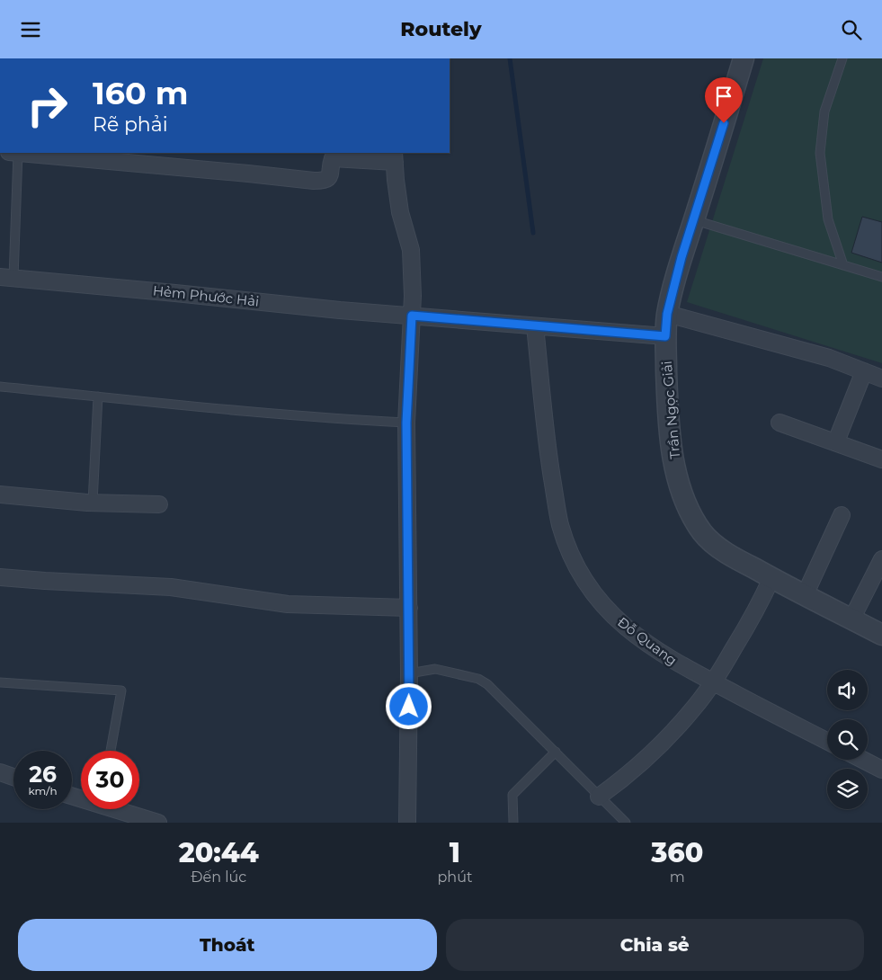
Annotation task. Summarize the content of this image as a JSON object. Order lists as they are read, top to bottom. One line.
{"streets":{"street":["Hẻm Phước Hải","Trần Ngọc Giải","Đỗ Quang"]},"crossings":[["Hẻm Phước Hải","Trần Ngọc Giải"],["Hẻm Phước Hải","Đỗ Quang"]],"page":{"header":"Routely","turn":["160 m","Rẽ phải"],"speed":"26 km/h","limit":"30","eta":["20:44","Đến lúc","1","phút","360","m"],"buttons":["Thoát","Chia sẻ"]}}
